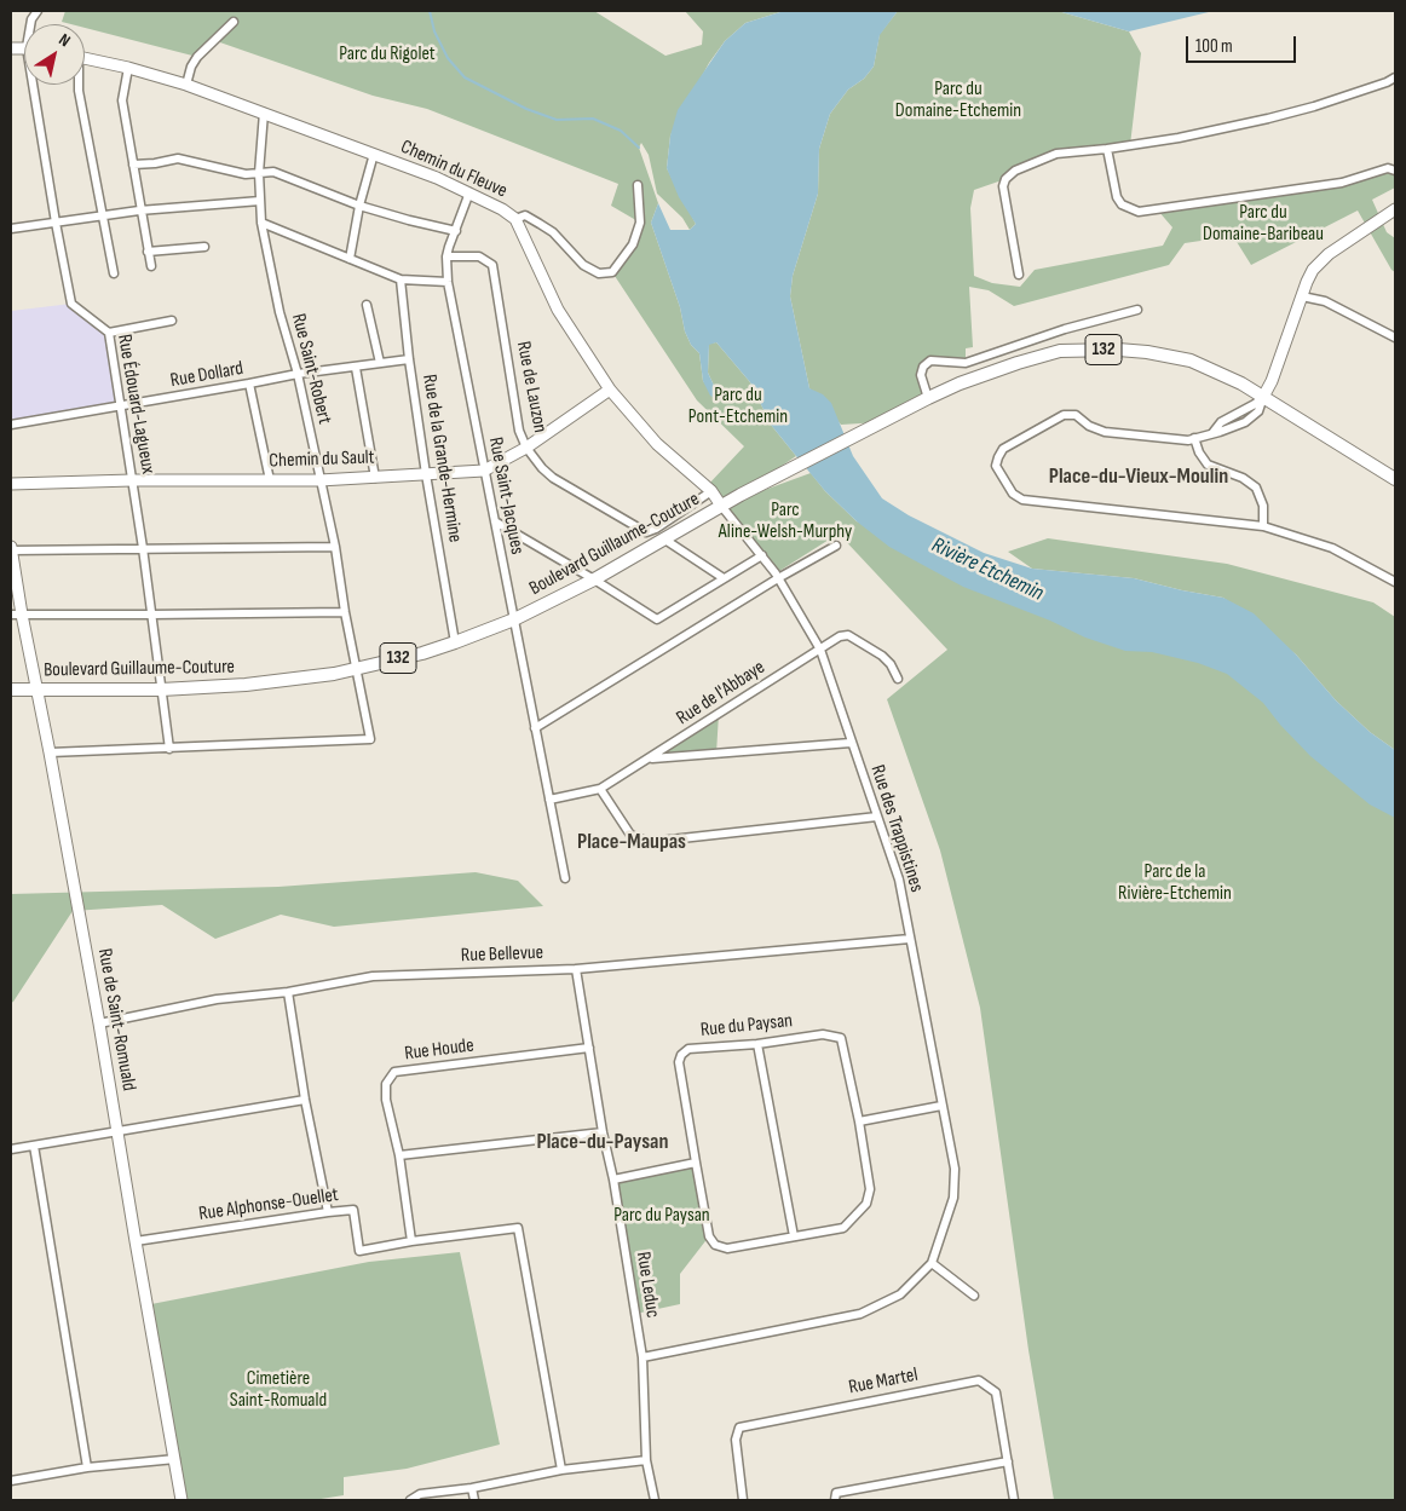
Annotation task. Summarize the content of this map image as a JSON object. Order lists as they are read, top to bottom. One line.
{"streets":{"main road":["132","Boulevard Guillaume-Couture"],"street":["Chemin du Fleuve","Rue Saint-Robert","Rue Dollard","Rue de Lauzon","Rue Édouard-Lagueux","Rue de la Grande-Hermine","Chemin du Sault","Rue Saint-Jacques","Rue de l'Abbaye","Rue des Trappistines","Rue Bellevue","Rue de Saint-Romuald","Rue du Paysan","Rue Houde","Rue Alphonse-Ouellet","Rue Leduc","Rue Martel"]},"crossings":[["Chemin du Fleuve","Rue Saint-Robert"],["Chemin du Fleuve","Rue de Lauzon"],["Chemin du Fleuve","Chemin du Sault"],["Chemin du Fleuve","Rue Saint-Jacques"],["Chemin du Fleuve","Boulevard Guillaume-Couture"],["Chemin du Fleuve","Rue des Trappistines"],["Rue Saint-Robert","Rue Dollard"],["Rue Saint-Robert","Rue Édouard-Lagueux"],["Rue Saint-Robert","Chemin du Sault"],["Rue Saint-Robert","Boulevard Guillaume-Couture"],["Rue Dollard","Rue Édouard-Lagueux"],["Rue Dollard","Rue de la Grande-Hermine"],["Rue de Lauzon","Chemin du Sault"],["Rue de Lauzon","Rue Saint-Jacques"],["Rue Édouard-Lagueux","Chemin du Sault"],["Rue Édouard-Lagueux","Boulevard Guillaume-Couture"],["Rue de la Grande-Hermine","Chemin du Sault"],["Rue de la Grande-Hermine","Boulevard Guillaume-Couture"],["Chemin du Sault","Rue Saint-Jacques"],["Rue Saint-Jacques","Boulevard Guillaume-Couture"],["Rue Saint-Jacques","Rue de l'Abbaye"],["Boulevard Guillaume-Couture","Rue des Trappistines"],["Boulevard Guillaume-Couture","Rue de Saint-Romuald"],["Rue de l'Abbaye","Rue des Trappistines"],["Rue des Trappistines","Rue Bellevue"],["Rue des Trappistines","Rue Leduc"],["Rue Bellevue","Rue de Saint-Romuald"],["Rue Bellevue","Rue Leduc"],["Rue de Saint-Romuald","Rue Alphonse-Ouellet"],["Rue Houde","Rue Alphonse-Ouellet"],["Rue Houde","Rue Leduc"]],"districts":["Place-du-Vieux-Moulin","Place-Maupas","Place-du-Paysan"],"water":["Rivière Etchemin"],"parks":["Parc du Rigolet","Parc du Domaine-Etchemin","Parc du Domaine-Baribeau","Parc du Pont-Etchemin","Parc Aline-Welsh-Murphy","Parc de la Rivière-Etchemin","Parc du Paysan","Cimetière Saint-Romuald"],"scale_bar":"100 m","north":"top right"}
